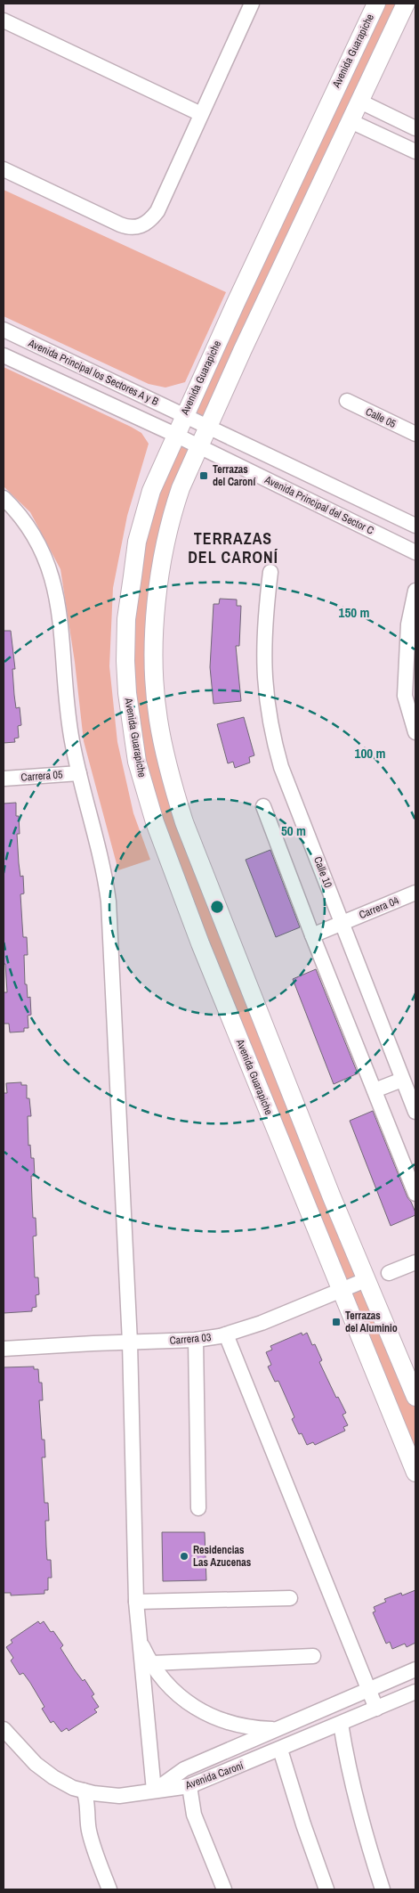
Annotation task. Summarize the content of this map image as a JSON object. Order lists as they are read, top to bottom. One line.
{"streets":{"street":["Avenida Guarapiche","Avenida Principal los Sectores A y B","Calle 05","Avenida Principal del Sector C","Carrera 05","Calle 10","Carrera 04","Carrera 03","Avenida Caroní"]},"crossings":[["Avenida Guarapiche","Avenida Principal los Sectores A y B"],["Avenida Guarapiche","Carrera 03"],["Avenida Principal los Sectores A y B","Avenida Principal del Sector C"],["Calle 10","Carrera 04"]],"districts":["TERRAZAS DEL CARONÍ"],"places":{"transit":["Terrazas del Caroní","Terrazas del Aluminio"],"other":["Residencias Las Azucenas"]},"rings":["150 m","100 m","50 m"]}
